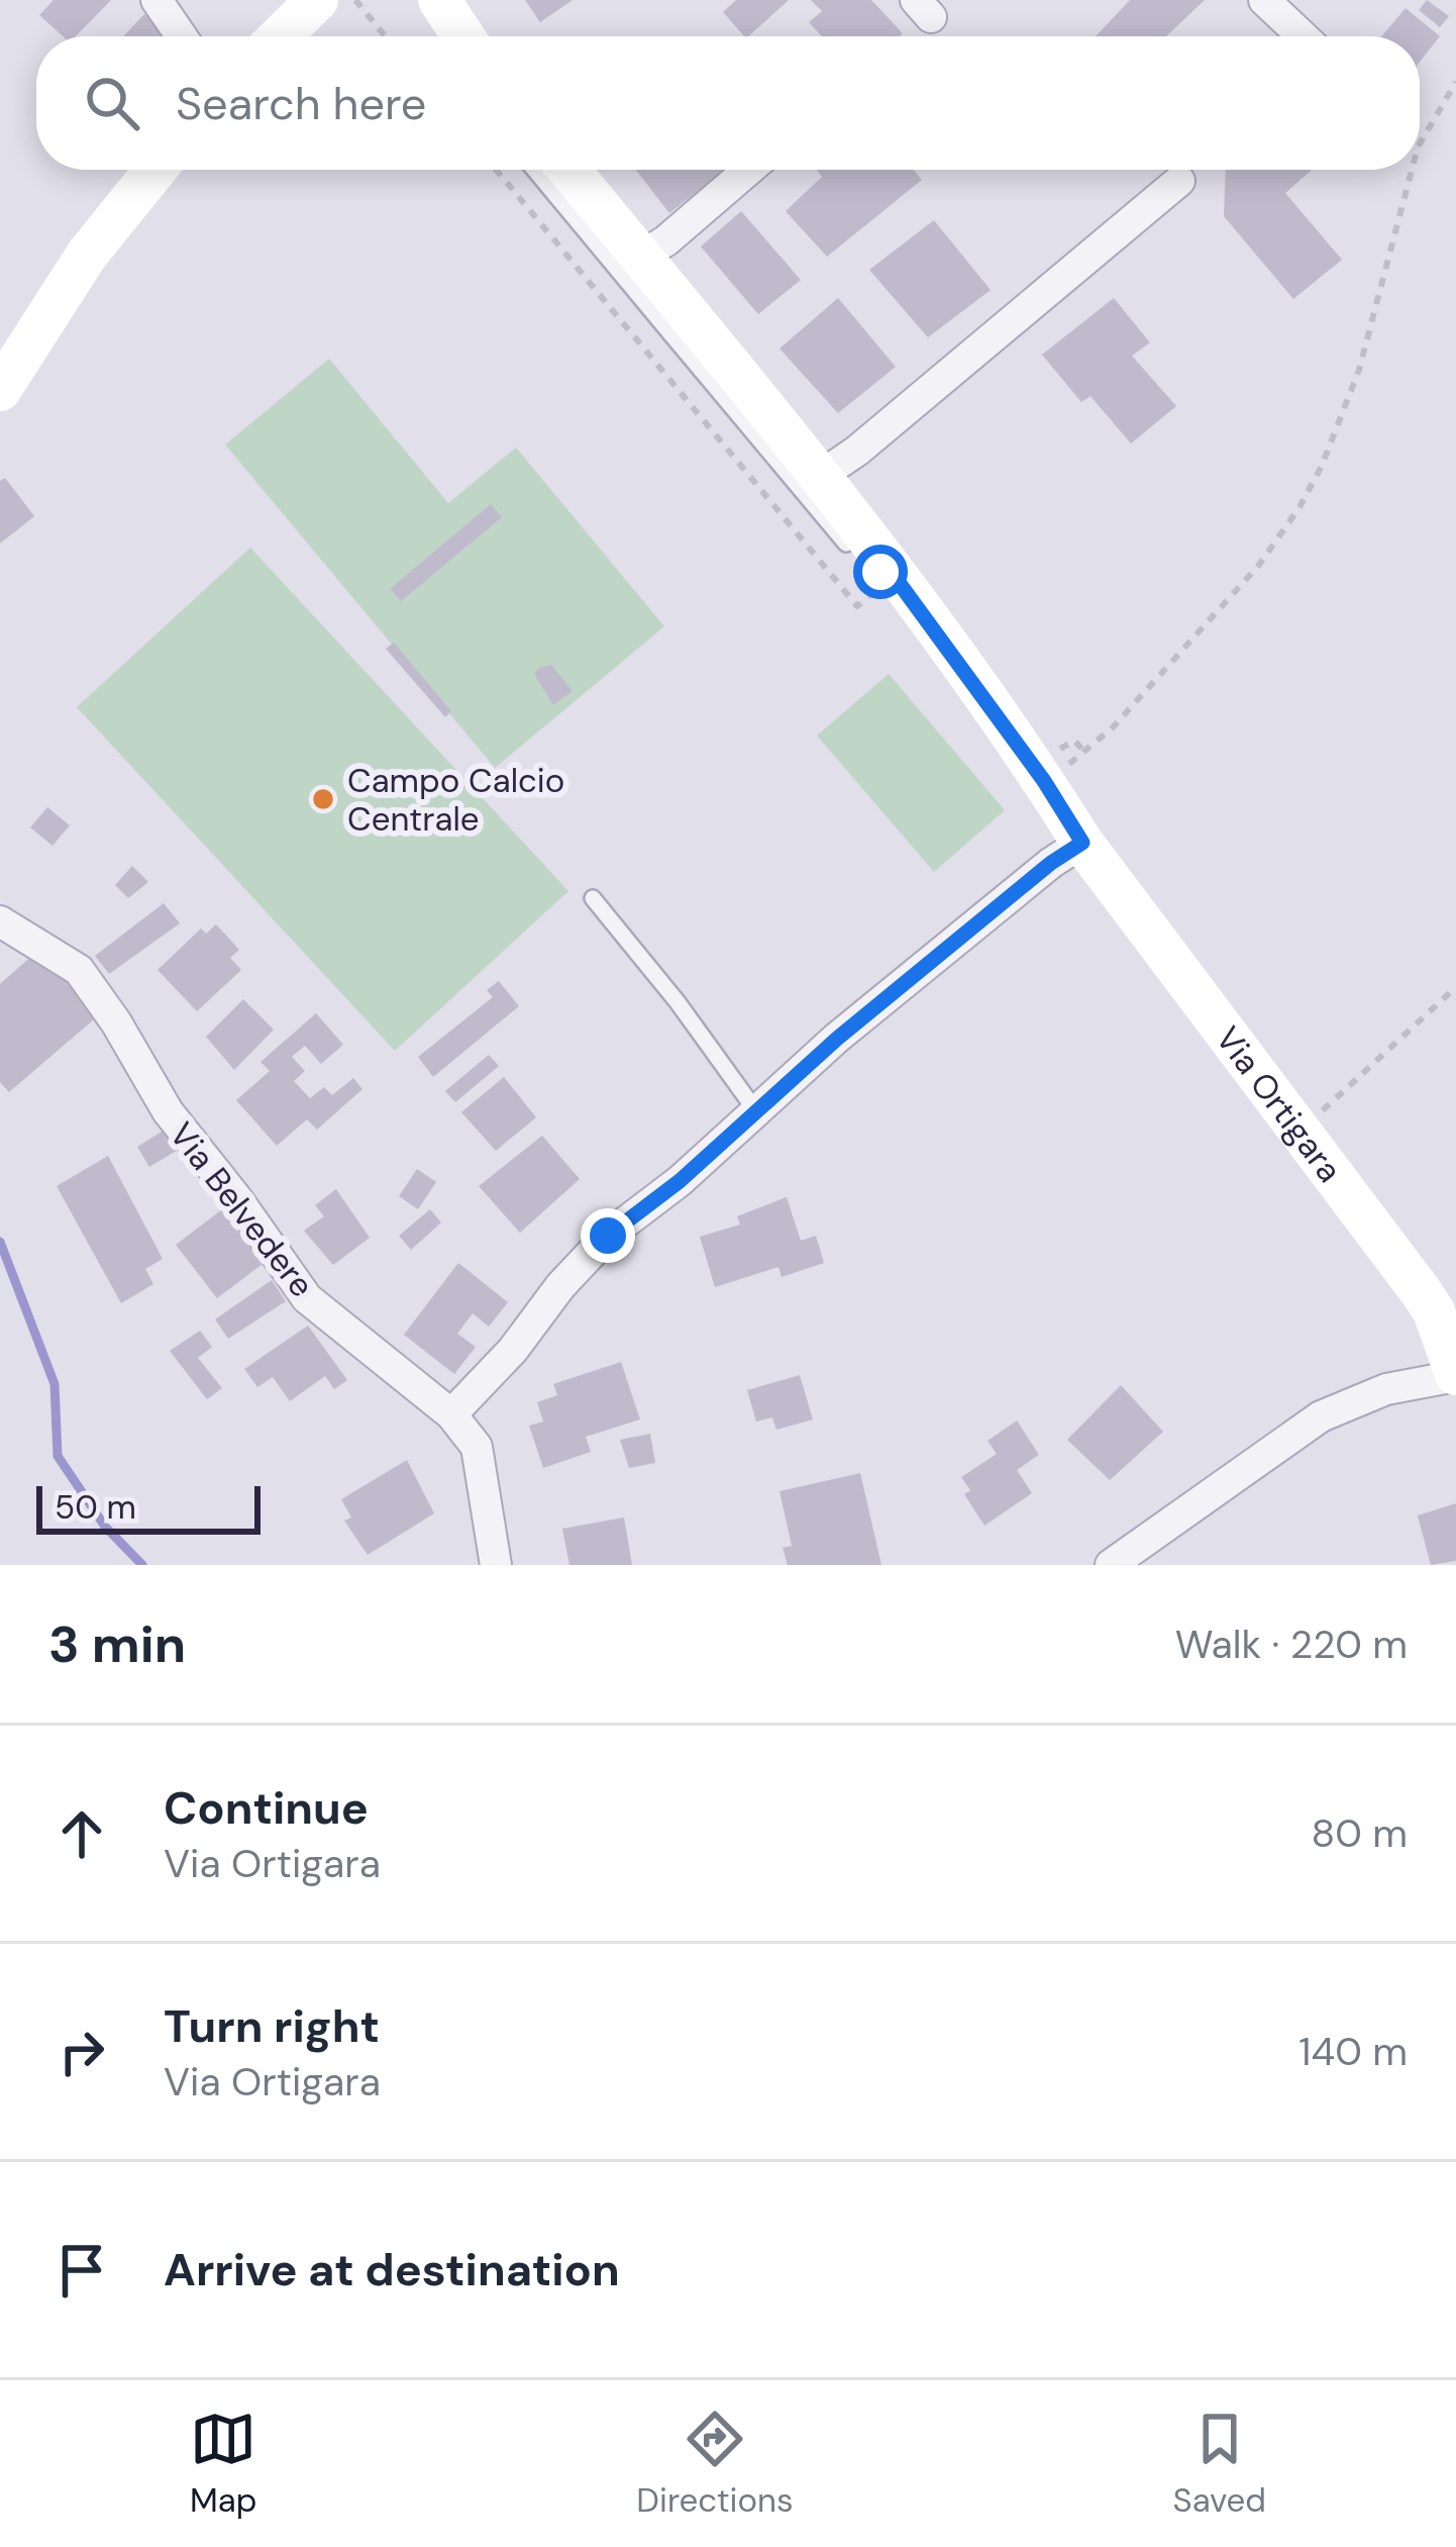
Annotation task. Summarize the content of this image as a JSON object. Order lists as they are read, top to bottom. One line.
{"streets":{"street":["Via Ortigara","Via Belvedere"]},"places":["Campo Calcio Centrale"],"scale_bar":"50 m","page":{"search":"Search here","scale":"50 m","heading":["3 min","Walk · 220 m"],"list":[["Continue","Via Ortigara","80 m"],["Turn right","Via Ortigara","140 m"],"Arrive at destination"],"nav":["Map","Directions","Saved"]}}
